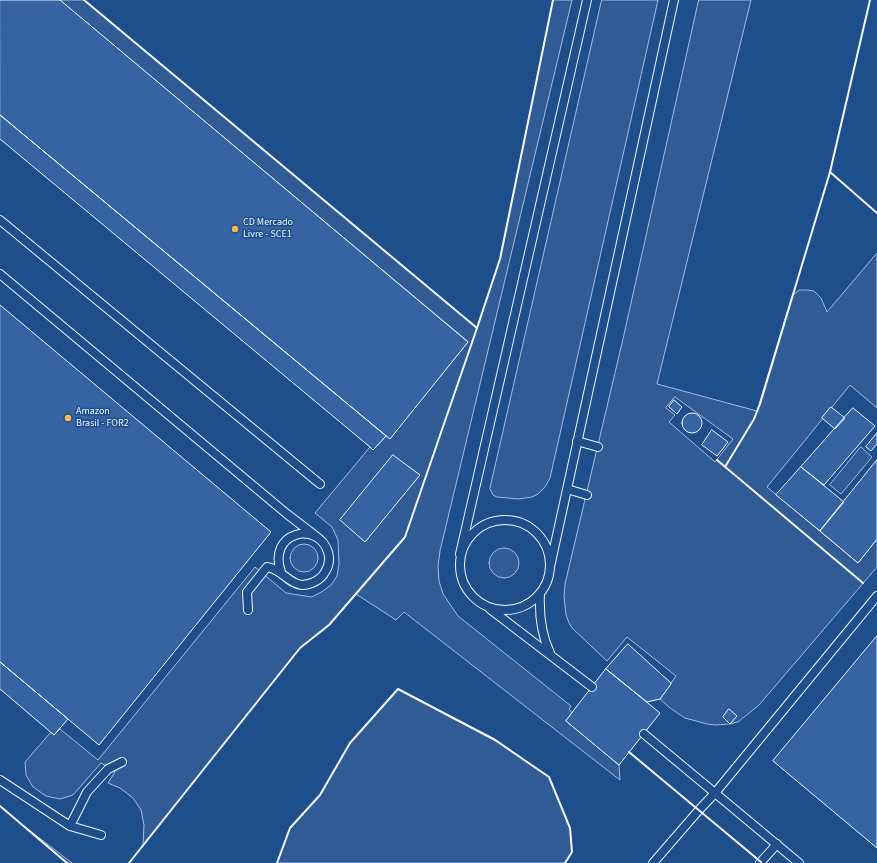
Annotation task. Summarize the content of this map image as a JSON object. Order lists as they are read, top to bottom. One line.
{"places":["CD Mercado Livre - SCE1","Amazon Brasil - FOR2"]}
